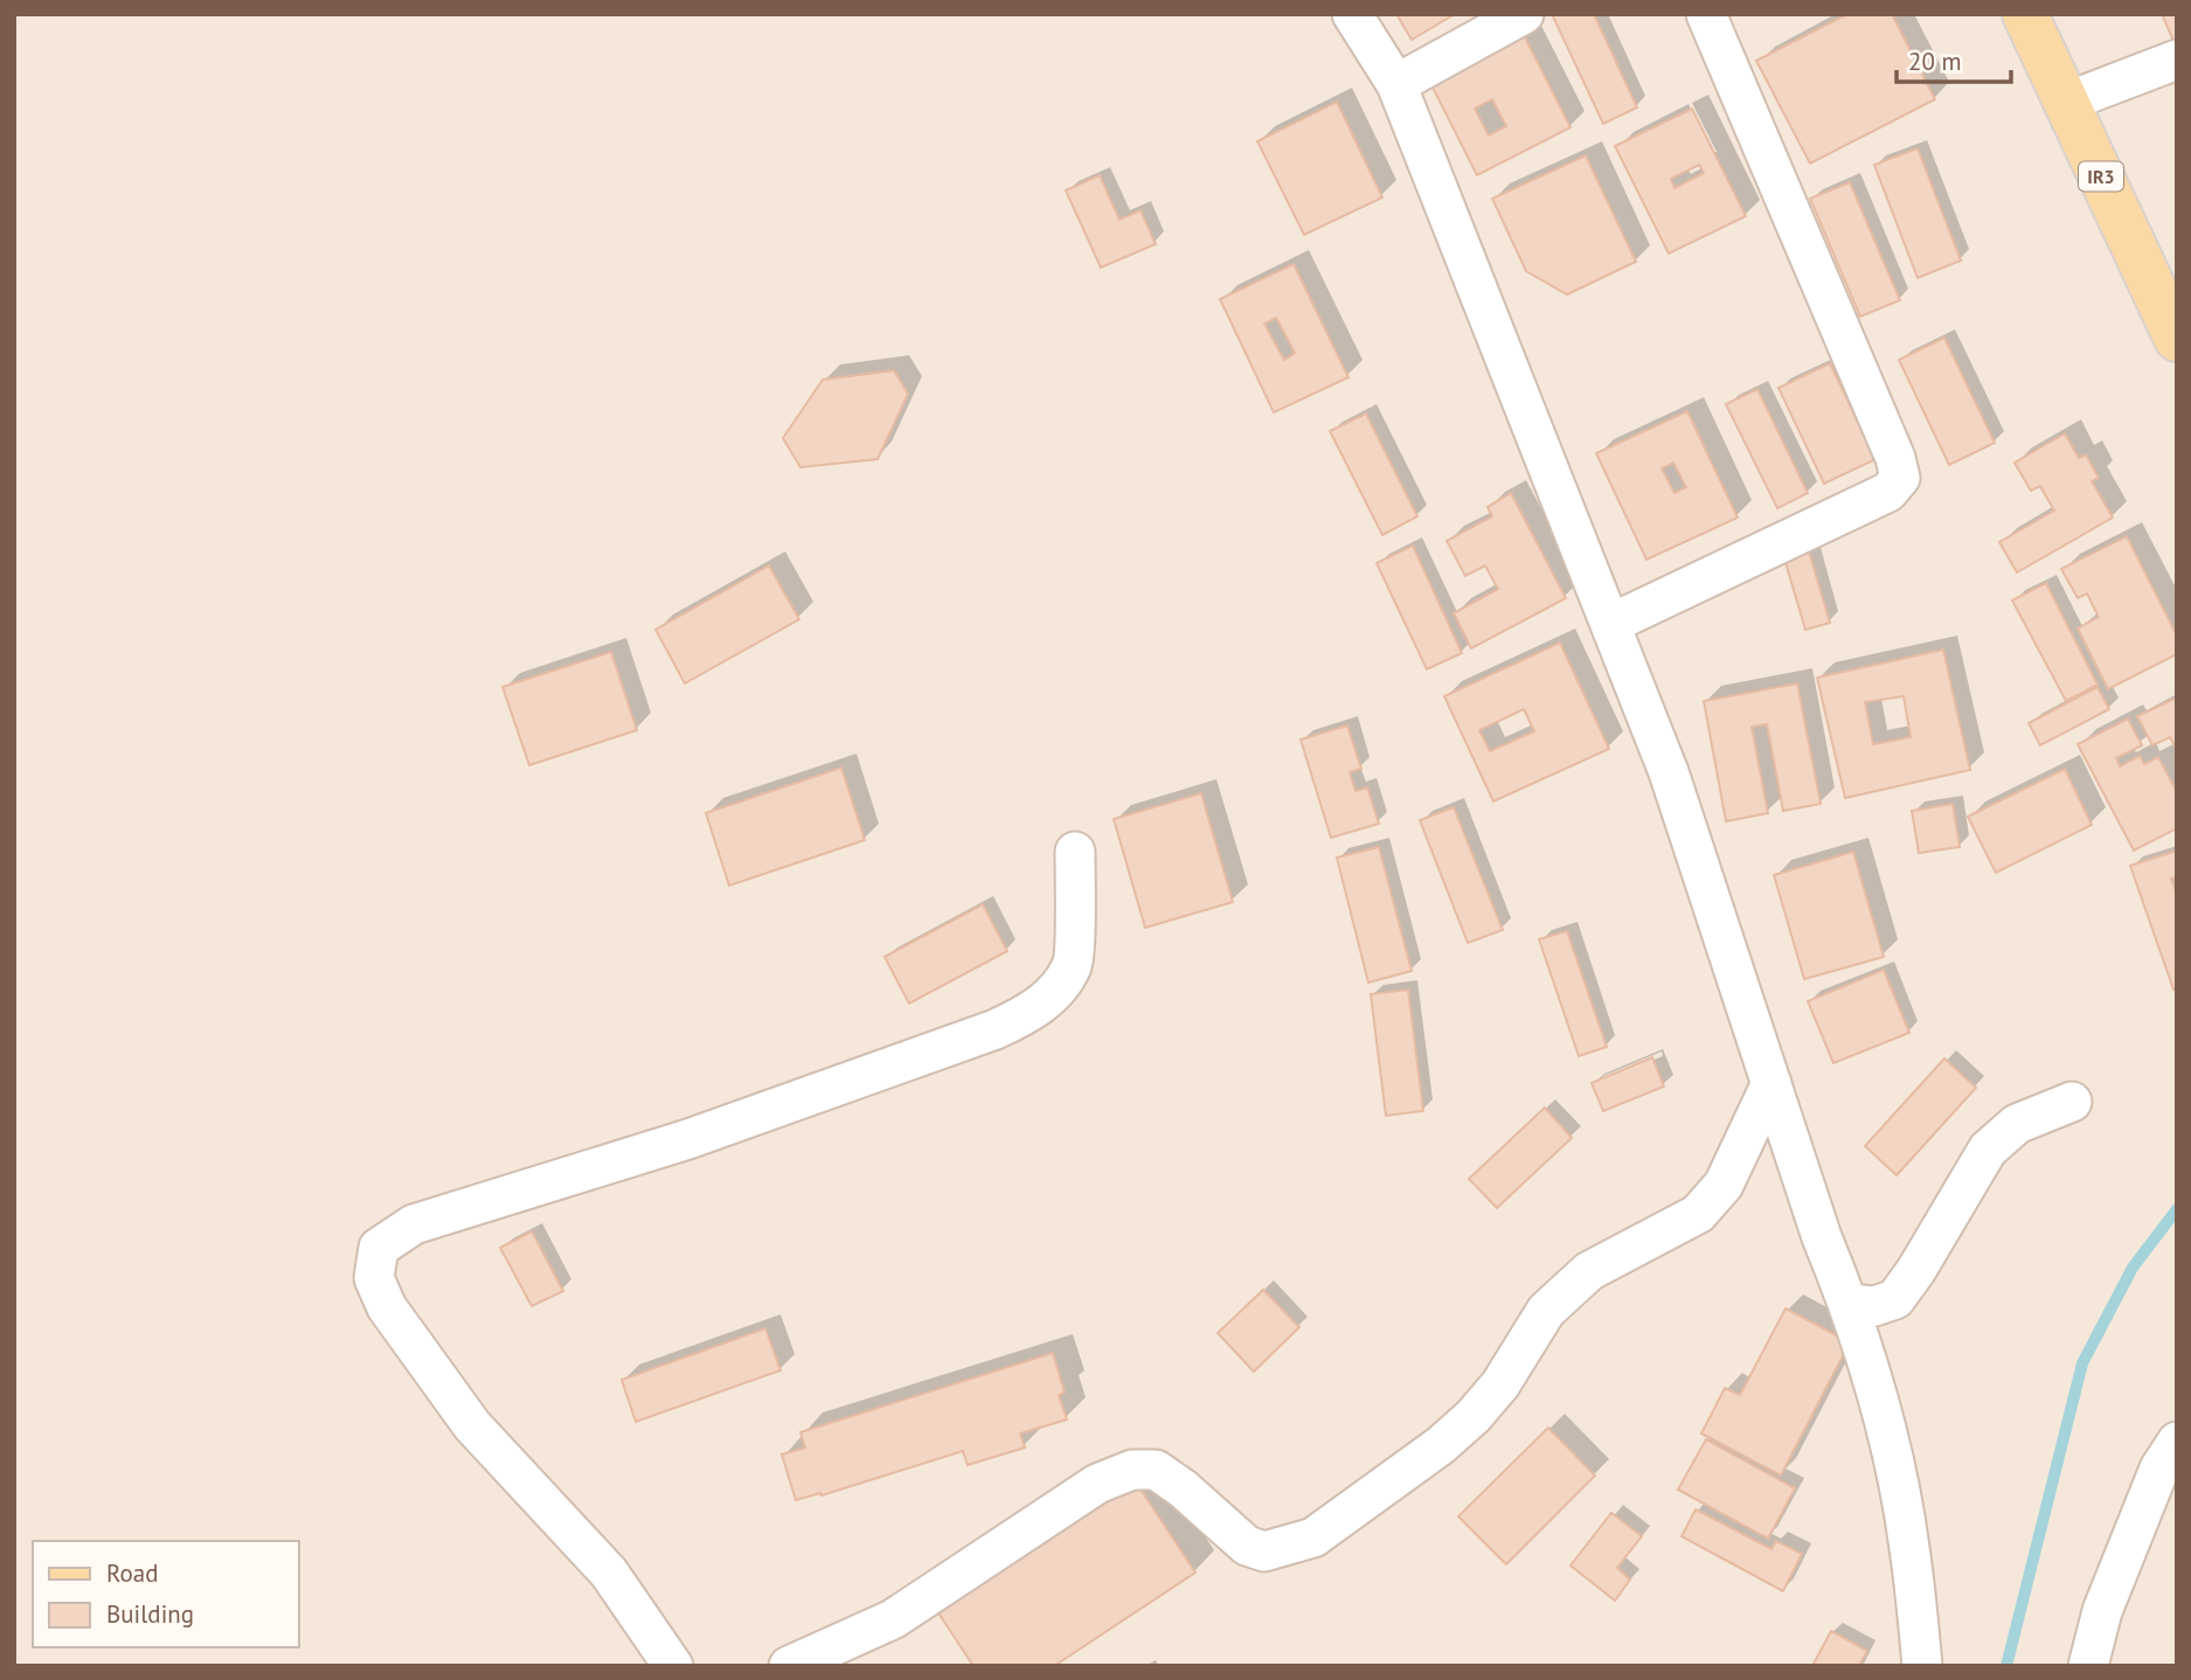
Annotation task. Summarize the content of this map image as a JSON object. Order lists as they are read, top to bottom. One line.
{"streets":{"main road":["IR3"]},"legend":["Road","Building"],"scale_bar":"20 m"}
